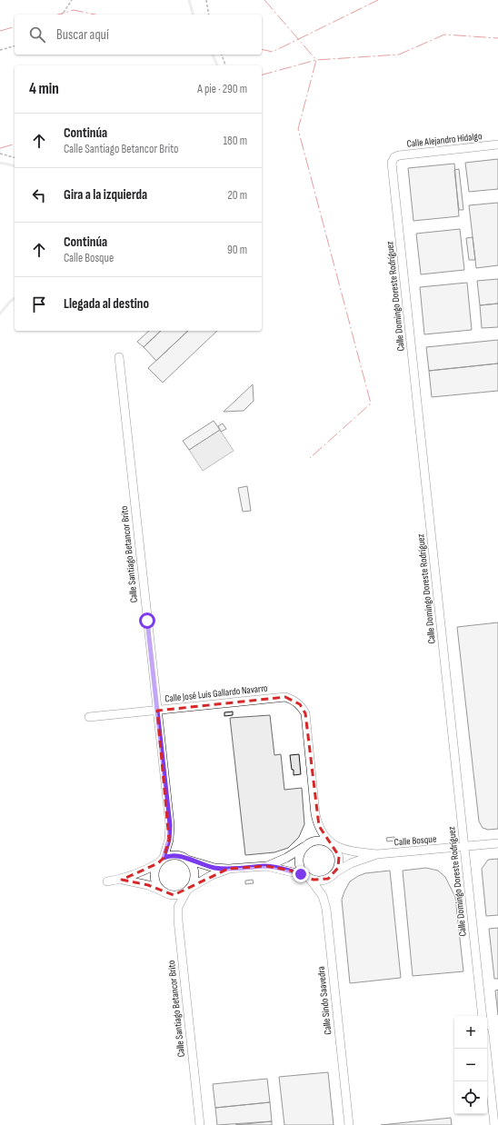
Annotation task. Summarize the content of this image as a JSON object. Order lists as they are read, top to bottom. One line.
{"streets":{"street":["Calle Alejandro Hidalgo","Calle Domingo Doreste Rodríguez","Calle Santiago Betancor Brito","Calle José Luis Gallardo Navarro","Calle Bosque","Calle Sindo Saavedra"]},"crossings":[["Calle Alejandro Hidalgo","Calle Domingo Doreste Rodríguez"],["Calle Domingo Doreste Rodríguez","Calle Bosque"],["Calle Santiago Betancor Brito","Calle José Luis Gallardo Navarro"],["Calle José Luis Gallardo Navarro","Calle Bosque"],["Calle José Luis Gallardo Navarro","Calle Sindo Saavedra"],["Calle Bosque","Calle Sindo Saavedra"]],"page":{"search":"Buscar aquí","heading":["4 min","A pie · 290 m"],"list":[["Continúa","Calle Santiago Betancor Brito","180 m"],["Gira a la izquierda","20 m"],["Continúa","Calle Bosque","90 m"],"Llegada al destino"],"map_buttons":["+","−"]}}
